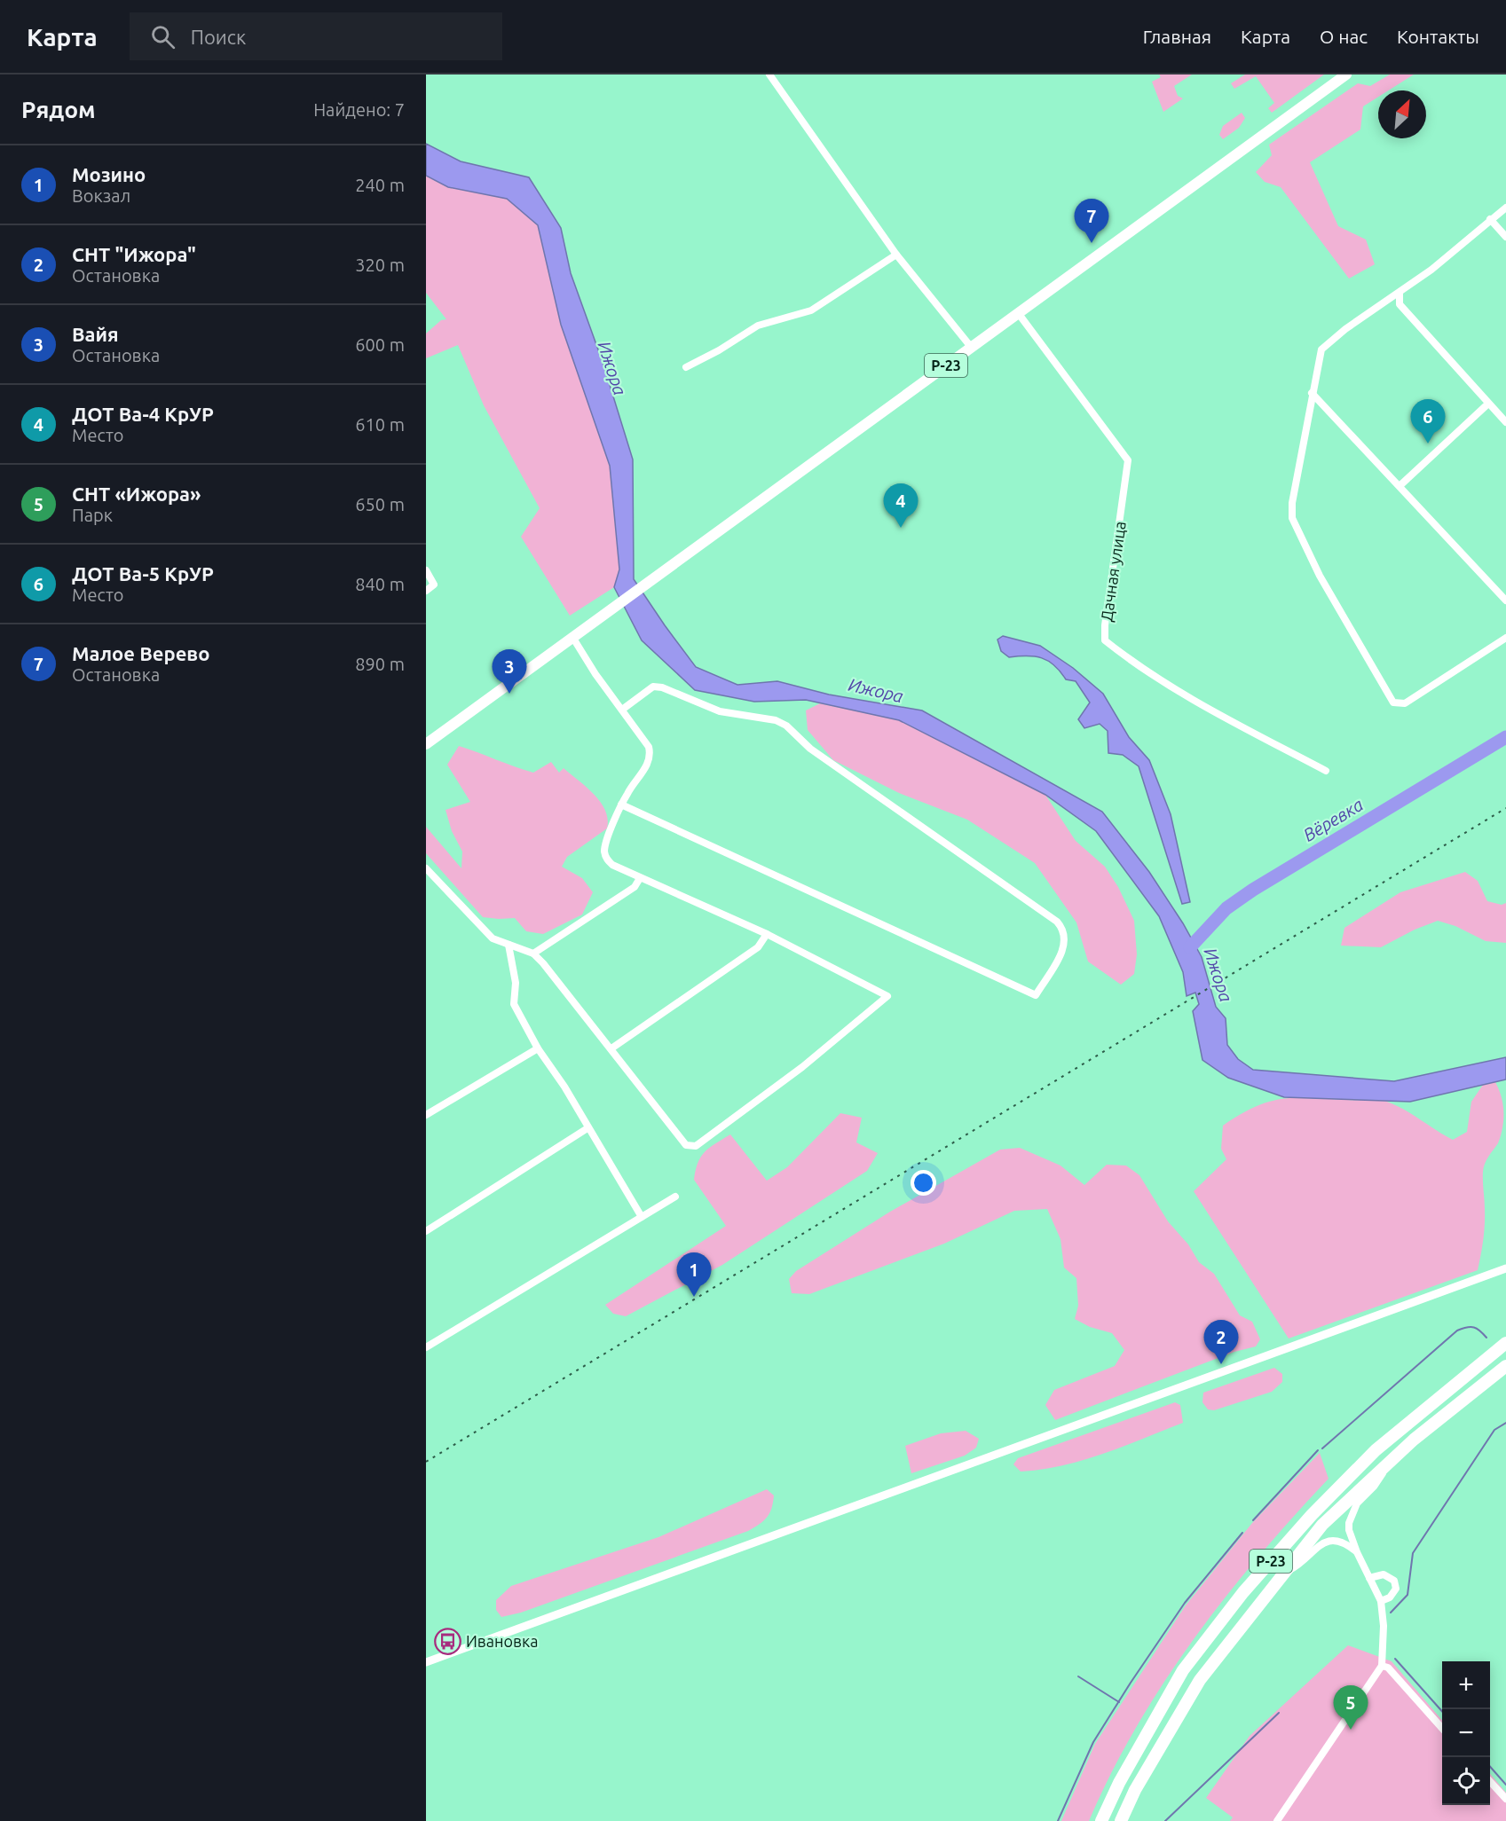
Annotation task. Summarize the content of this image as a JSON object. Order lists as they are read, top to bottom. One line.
{"streets":{"highway":["Р-23"],"street":["Дачная улица"]},"crossings":[["Р-23","Дачная улица"]],"water":["Ижора","Вёревка"],"places":{"bus stop":["Ивановка"]},"north":"top right","page":{"header":"Карта","search":"Поиск","nav":["Главная","Карта","О нас","Контакты"],"heading":["Рядом","Найдено: 7"],"list":[{"mark":"1","name":"Мозино","note":"Вокзал","value":"240 m"},{"mark":"2","name":"СНТ \"Ижора\"","note":"Остановка","value":"320 m"},{"mark":"3","name":"Вайя","note":"Остановка","value":"600 m"},{"mark":"4","name":"ДОТ Ва-4 КрУР","note":"Место","value":"610 m"},{"mark":"5","name":"СНТ «Ижора»","note":"Парк","value":"650 m"},{"mark":"6","name":"ДОТ Ва-5 КрУР","note":"Место","value":"840 m"},{"mark":"7","name":"Малое Верево","note":"Остановка","value":"890 m"}],"pins":["7","6","4","3","1","2","5"],"map_buttons":["+","−"]}}
